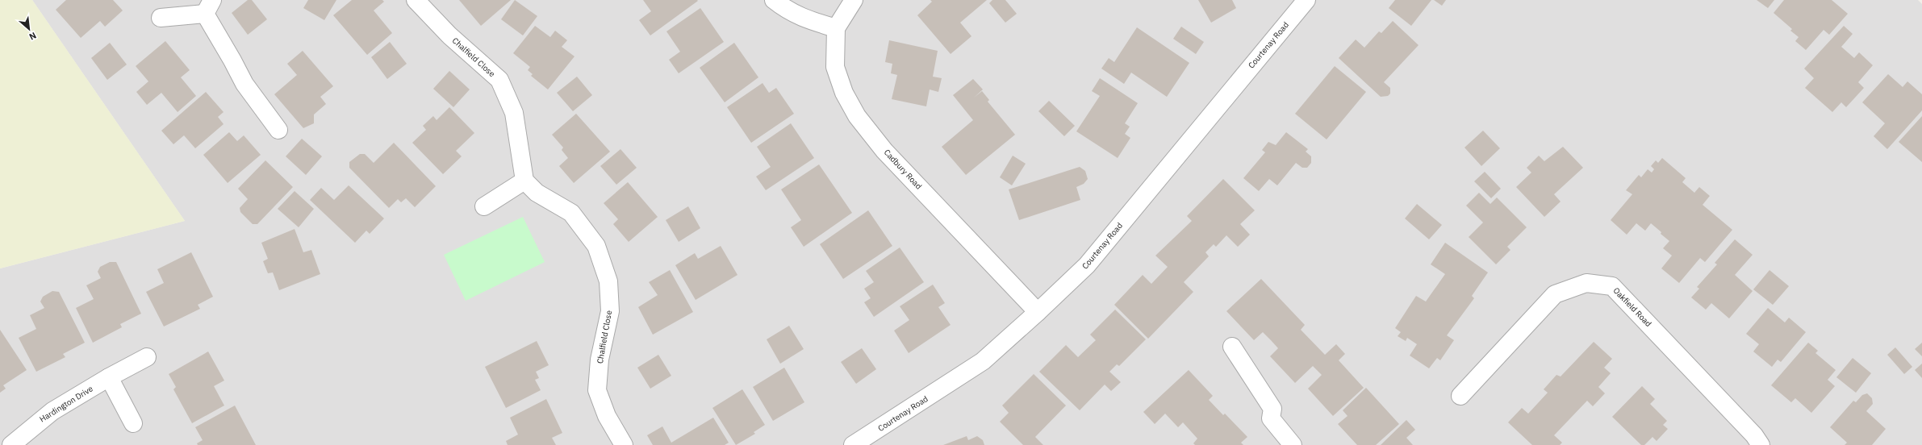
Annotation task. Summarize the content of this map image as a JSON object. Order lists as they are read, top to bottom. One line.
{"streets":{"street":["Courtenay Road","Chalfield Close","Cadbury Road","Oakfield Road","Hardington Drive"]},"crossings":[["Courtenay Road","Cadbury Road"]],"north":"bottom right"}
